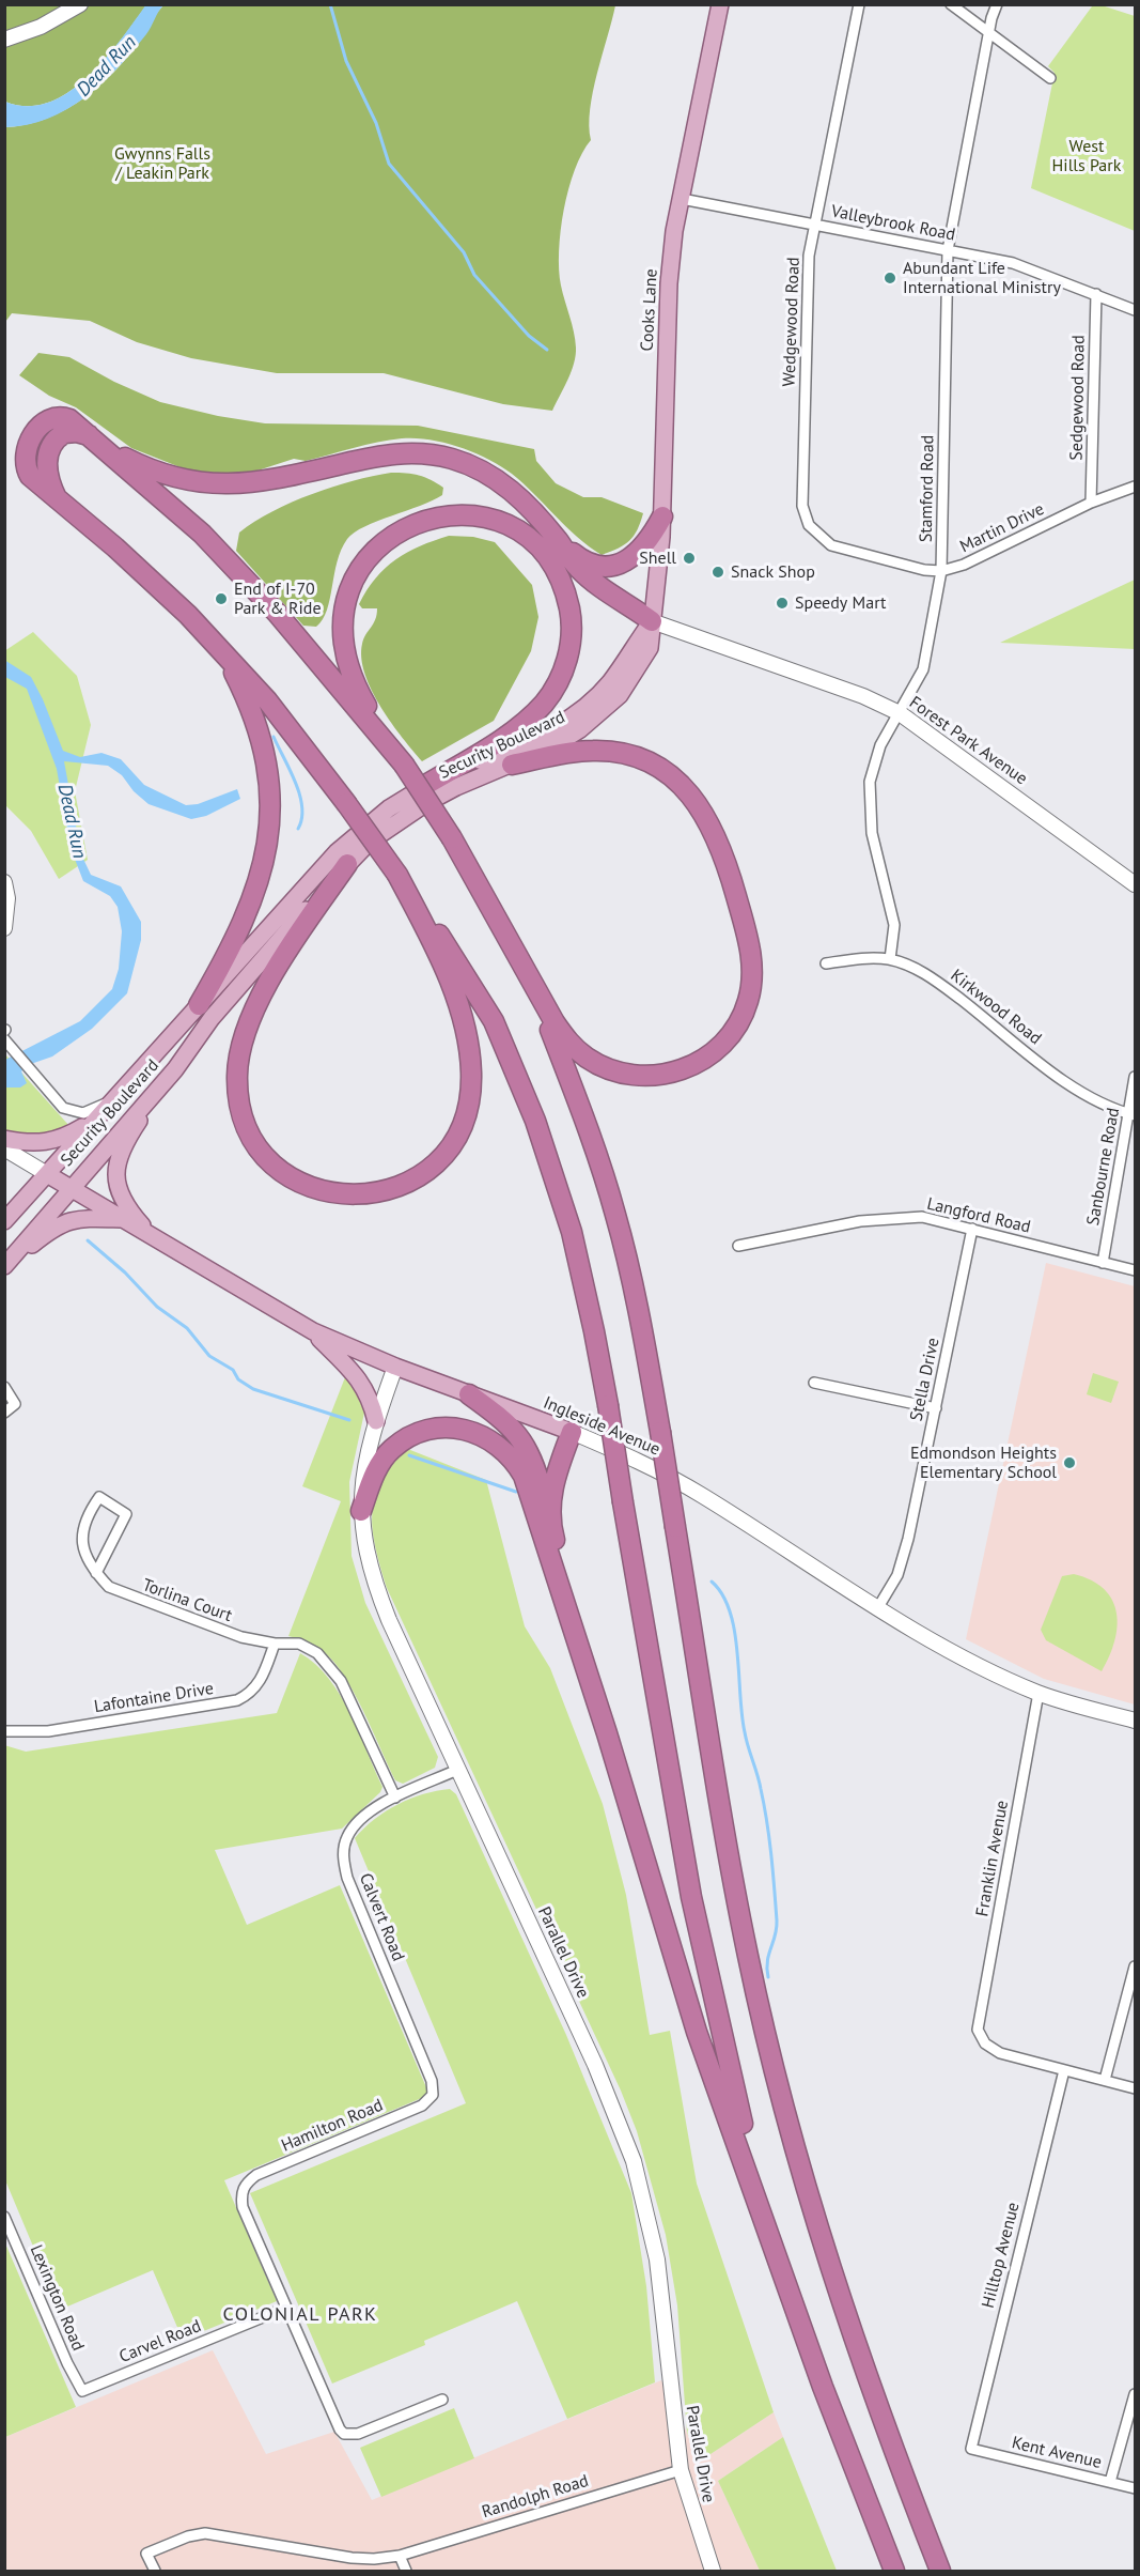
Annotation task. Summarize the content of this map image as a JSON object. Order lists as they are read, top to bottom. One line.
{"streets":{"main road":["Cooks Lane","Security Boulevard","Ingleside Avenue"],"street":["Valleybrook Road","Wedgewood Road","Sedgewood Road","Stamford Road","Martin Drive","Forest Park Avenue","Kirkwood Road","Sanbourne Road","Langford Road","Stella Drive","Torlina Court","Lafontaine Drive","Franklin Avenue","Calvert Road","Parallel Drive","Hamilton Road","Hilltop Avenue","Lexington Road","Carvel Road","Kent Avenue","Randolph Road"]},"crossings":[["Valleybrook Road","Cooks Lane"],["Valleybrook Road","Wedgewood Road"],["Valleybrook Road","Sedgewood Road"],["Valleybrook Road","Stamford Road"],["Cooks Lane","Forest Park Avenue"],["Cooks Lane","Security Boulevard"],["Wedgewood Road","Martin Drive"],["Sedgewood Road","Martin Drive"],["Stamford Road","Martin Drive"],["Stamford Road","Forest Park Avenue"],["Stamford Road","Kirkwood Road"],["Forest Park Avenue","Security Boulevard"],["Security Boulevard","Ingleside Avenue"],["Kirkwood Road","Sanbourne Road"],["Sanbourne Road","Langford Road"],["Langford Road","Stella Drive"],["Stella Drive","Ingleside Avenue"],["Ingleside Avenue","Franklin Avenue"],["Ingleside Avenue","Parallel Drive"],["Torlina Court","Lafontaine Drive"],["Torlina Court","Calvert Road"],["Franklin Avenue","Hilltop Avenue"],["Calvert Road","Parallel Drive"],["Calvert Road","Hamilton Road"],["Parallel Drive","Randolph Road"],["Hamilton Road","Carvel Road"],["Hilltop Avenue","Kent Avenue"],["Lexington Road","Carvel Road"]],"districts":["COLONIAL PARK"],"water":["Dead Run"],"parks":["West Hills Park","Gwynns Falls / Leakin Park"],"places":["Abundant Life International Ministry","Shell","Snack Shop","End of I-70 Park & Ride","Speedy Mart","Edmondson Heights Elementary School"]}
